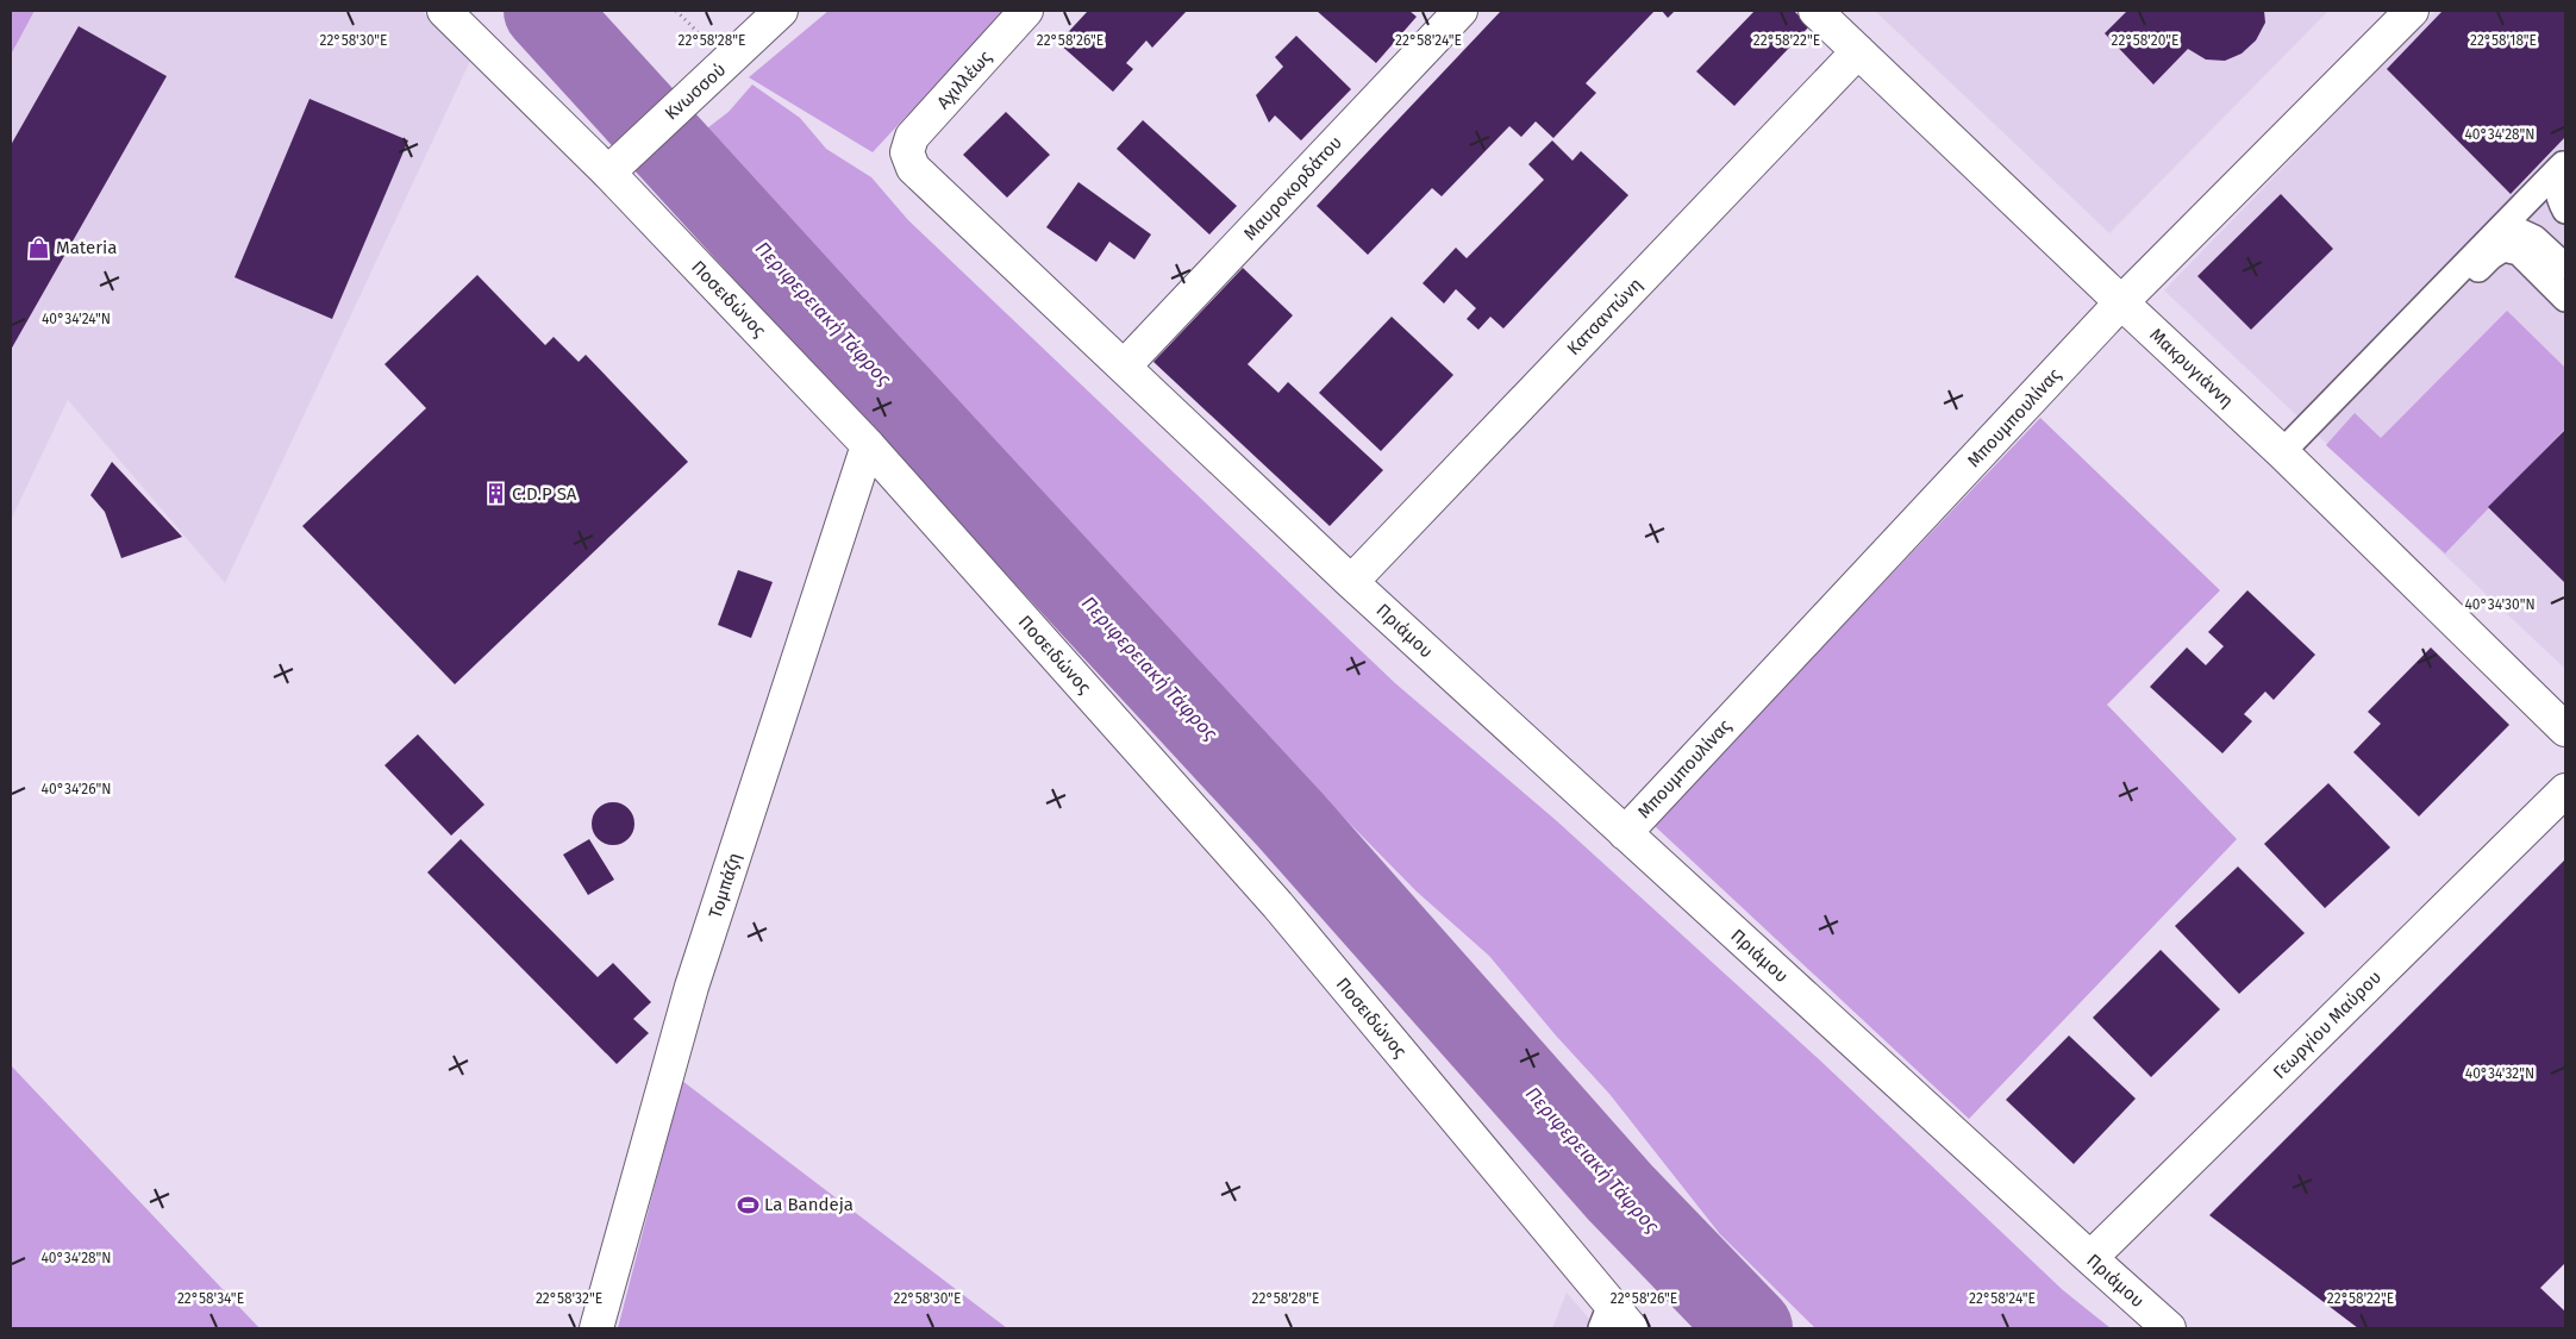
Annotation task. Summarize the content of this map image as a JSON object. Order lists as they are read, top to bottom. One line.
{"streets":{"street":["Αχιλλέως","Κνωσσού","Μαυροκορδάτου","Ποσειδώνος","Κατσαντώνη","Μακρυγιάννη","Μπουμπουλίνας","Πριάμου","Τομπάζη","Γεωργίου Μαύρου"]},"crossings":[["Αχιλλέως","Πριάμου"],["Κνωσσού","Ποσειδώνος"],["Μαυροκορδάτου","Πριάμου"],["Ποσειδώνος","Τομπάζη"],["Κατσαντώνη","Μακρυγιάννη"],["Κατσαντώνη","Πριάμου"],["Μακρυγιάννη","Μπουμπουλίνας"],["Μπουμπουλίνας","Πριάμου"],["Πριάμου","Γεωργίου Μαύρου"]],"water":["Περιφερειακή Τάφρος"],"places":{"shop":["Materia"],"building":["C.D.P SA"],"sports":["La Bandeja"]},"coordinates":["22°58'30\"E","22°58'28\"E","22°58'26\"E","22°58'24\"E","22°58'22\"E","22°58'20\"E","22°58'18\"E","40°34'28\"N","40°34'24\"N","40°34'30\"N","40°34'26\"N","40°34'32\"N","22°58'34\"E","22°58'32\"E"]}
